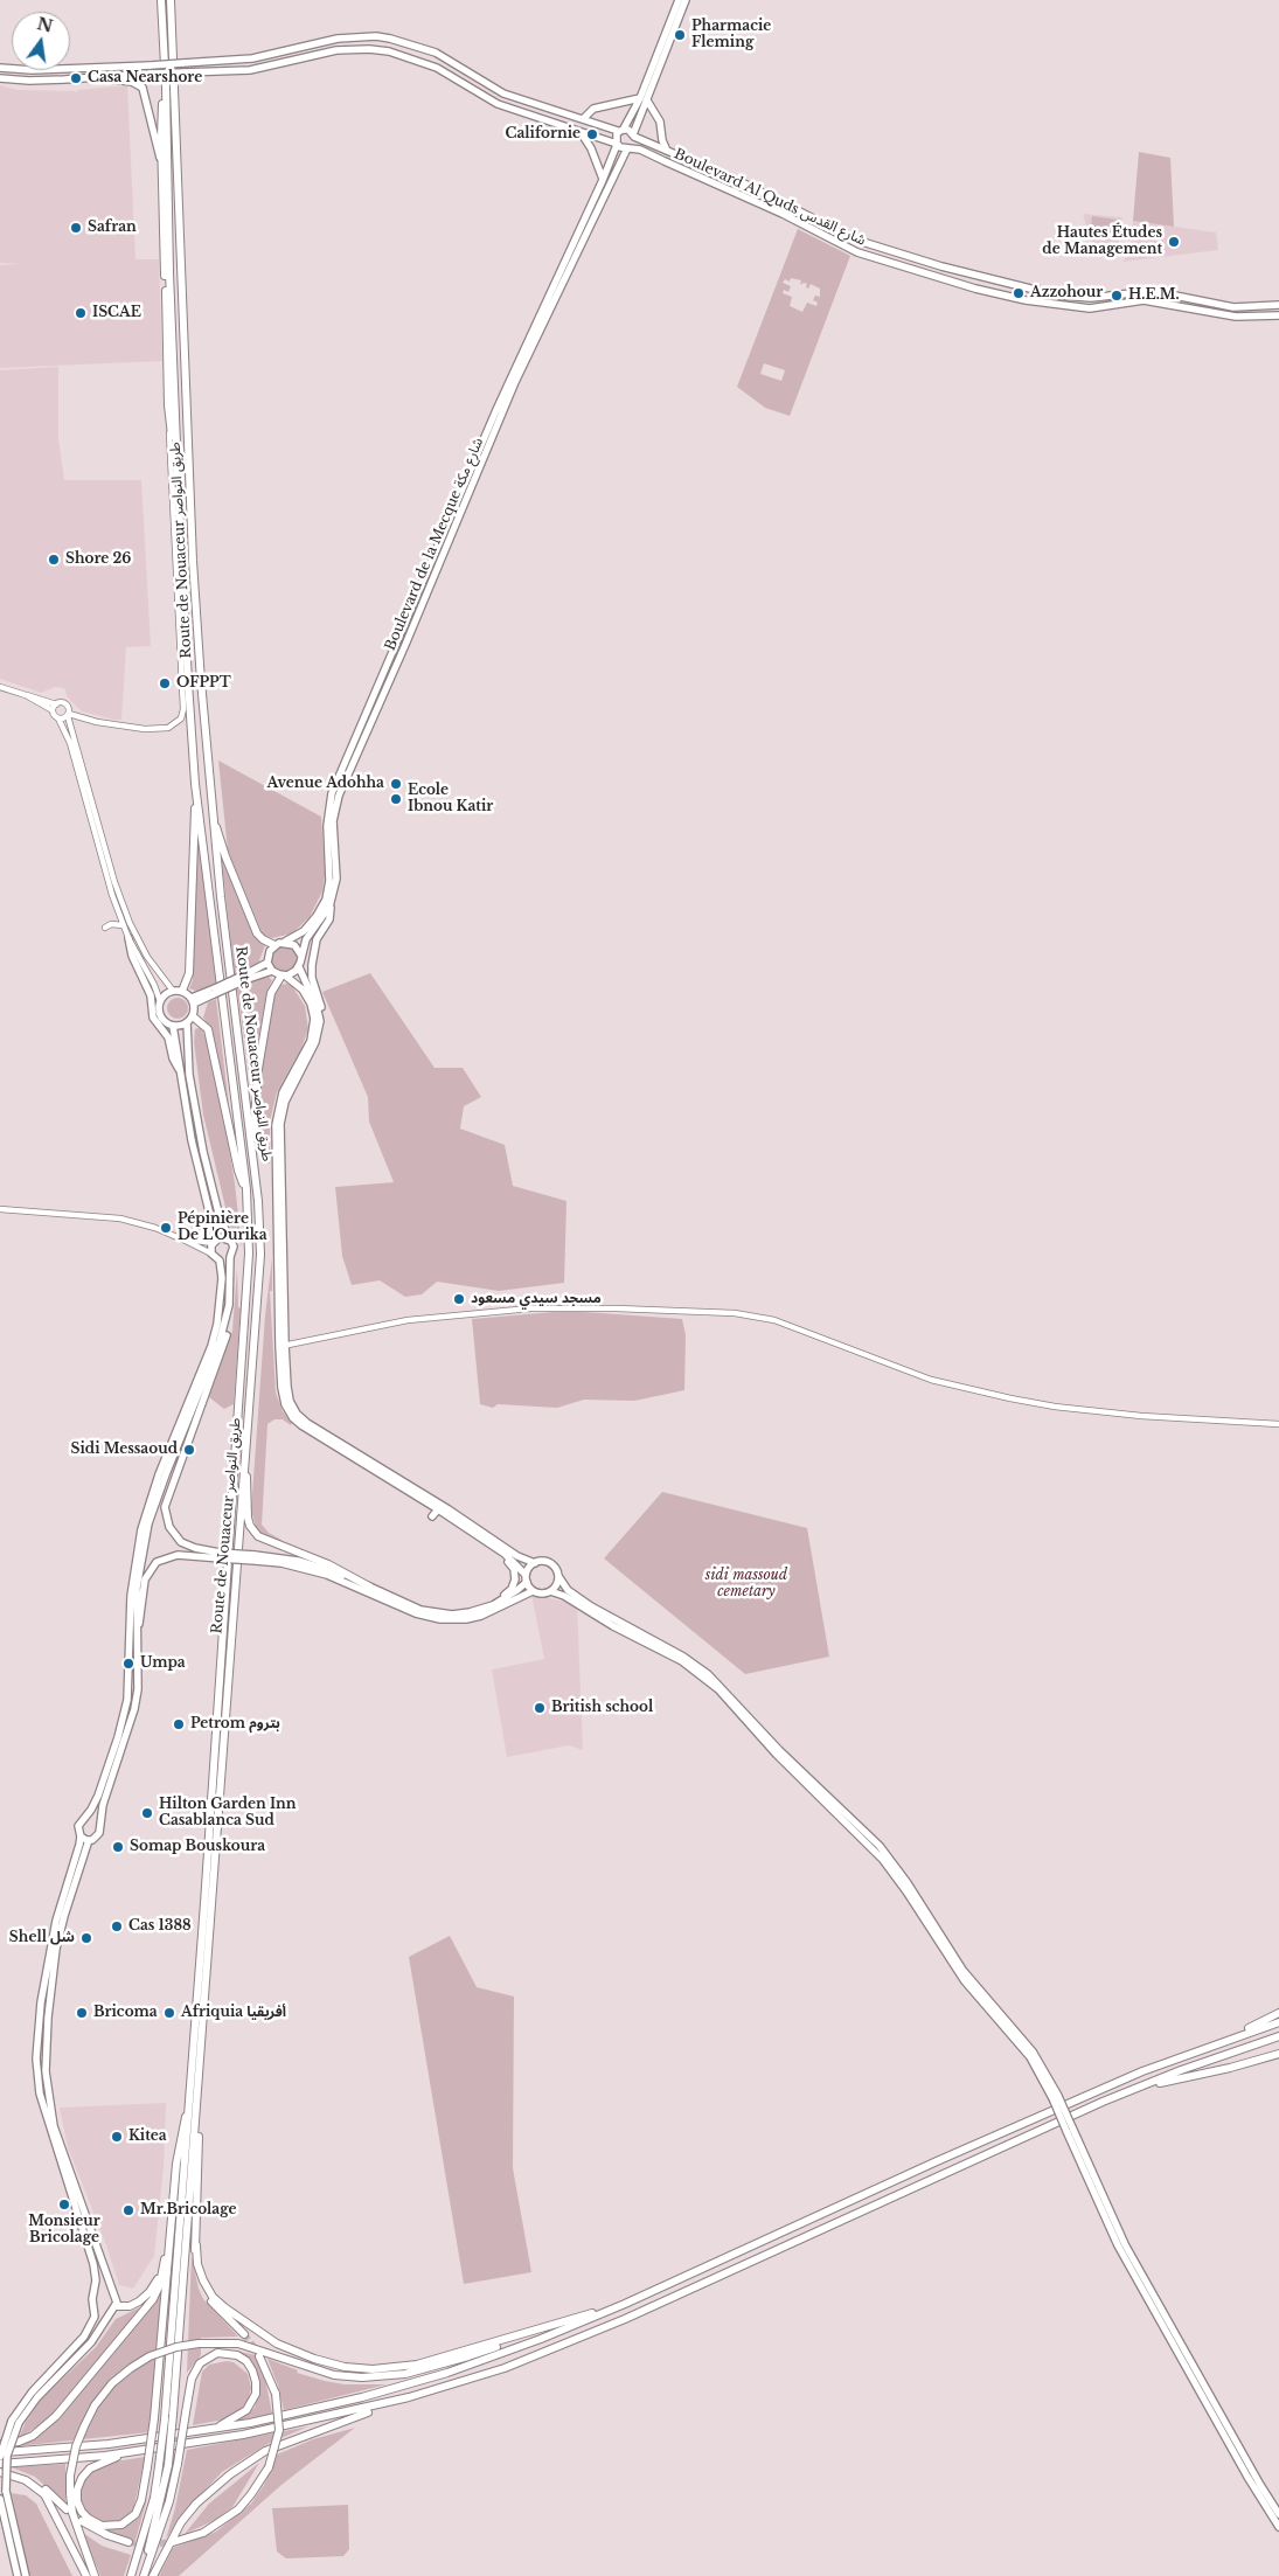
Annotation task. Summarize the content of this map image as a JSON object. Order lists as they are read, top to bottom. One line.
{"streets":{"highway":["Route de Nouaceur طريق النواصر"],"main road":["Boulevard Al Quds شارع القدس","Boulevard de la Mecque شارع مكة"]},"crossings":[["Boulevard Al Quds شارع القدس","Boulevard de la Mecque شارع مكة"]],"parks":["sidi massoud cemetary"],"places":["Pharmacie Fleming","Casa Nearshore","Californie","Safran","Hautes Études de Management","Azzohour","H.E.M.","ISCAE","Shore 26","OFPPT","Avenue Adohha","Ecole Ibnou Katir","Pépinière De L'Ourika","مسجد سيدي مسعود","Sidi Messaoud","Umpa","British school","Petrom بتروم","Hilton Garden Inn Casablanca Sud","Somap Bouskoura","Cas 1388","Shell شل","Bricoma","Afriquia أفريقيا","Kitea","Monsieur Bricolage","Mr.Bricolage"],"north":"top"}
